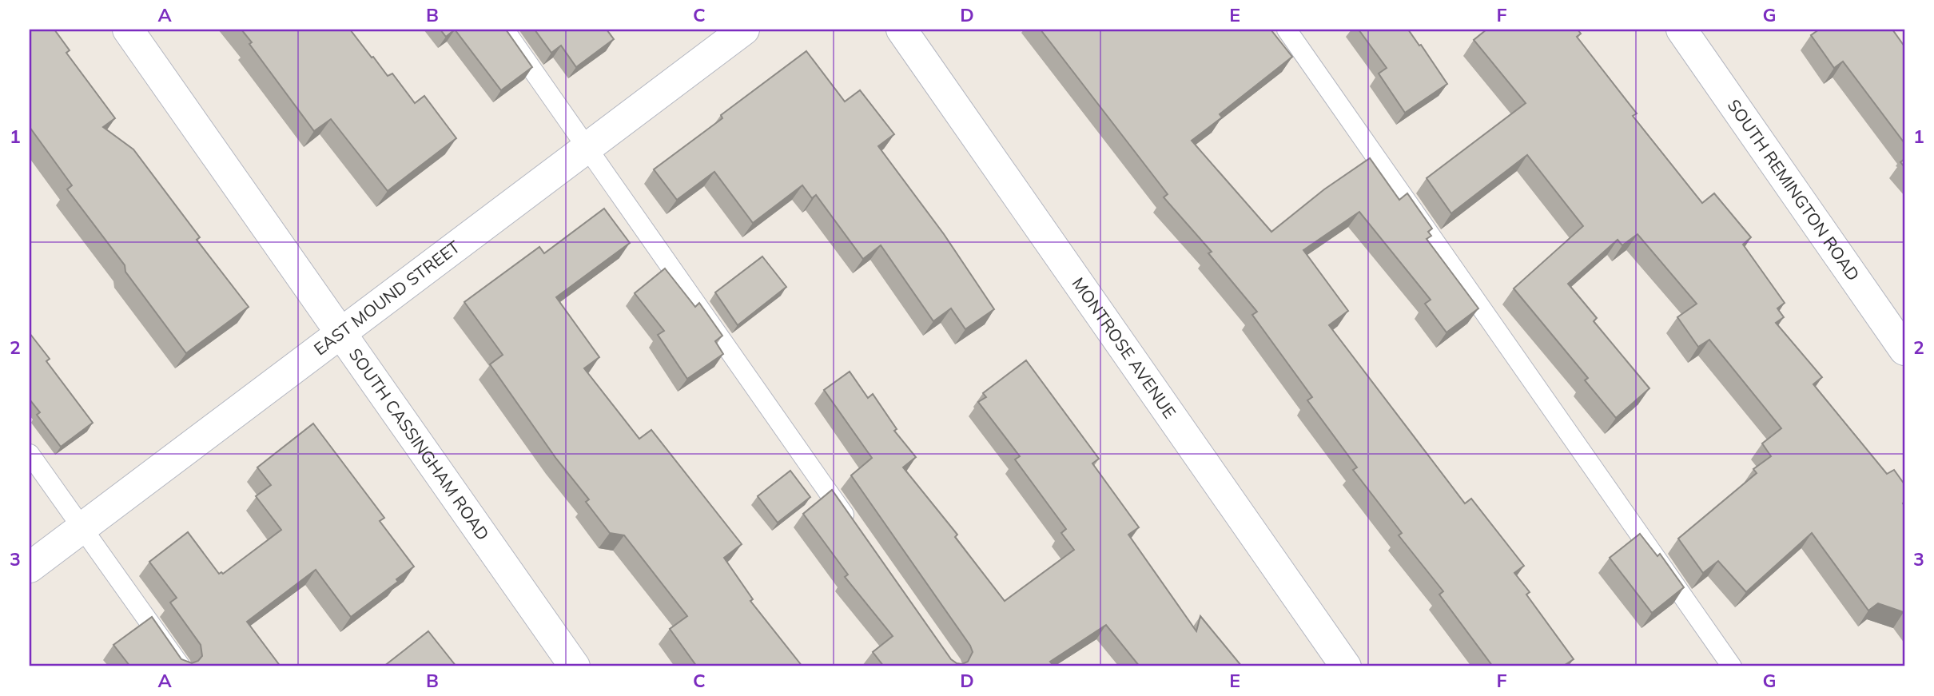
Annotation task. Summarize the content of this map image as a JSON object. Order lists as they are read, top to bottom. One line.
{"streets":{"street":["SOUTH REMINGTON ROAD","EAST MOUND STREET","MONTROSE AVENUE","SOUTH CASSINGHAM ROAD"]},"crossings":[["EAST MOUND STREET","SOUTH CASSINGHAM ROAD"]],"grid":{"columns":["A","B","C","D","E","F","G"],"rows":["1","2","3"]}}
